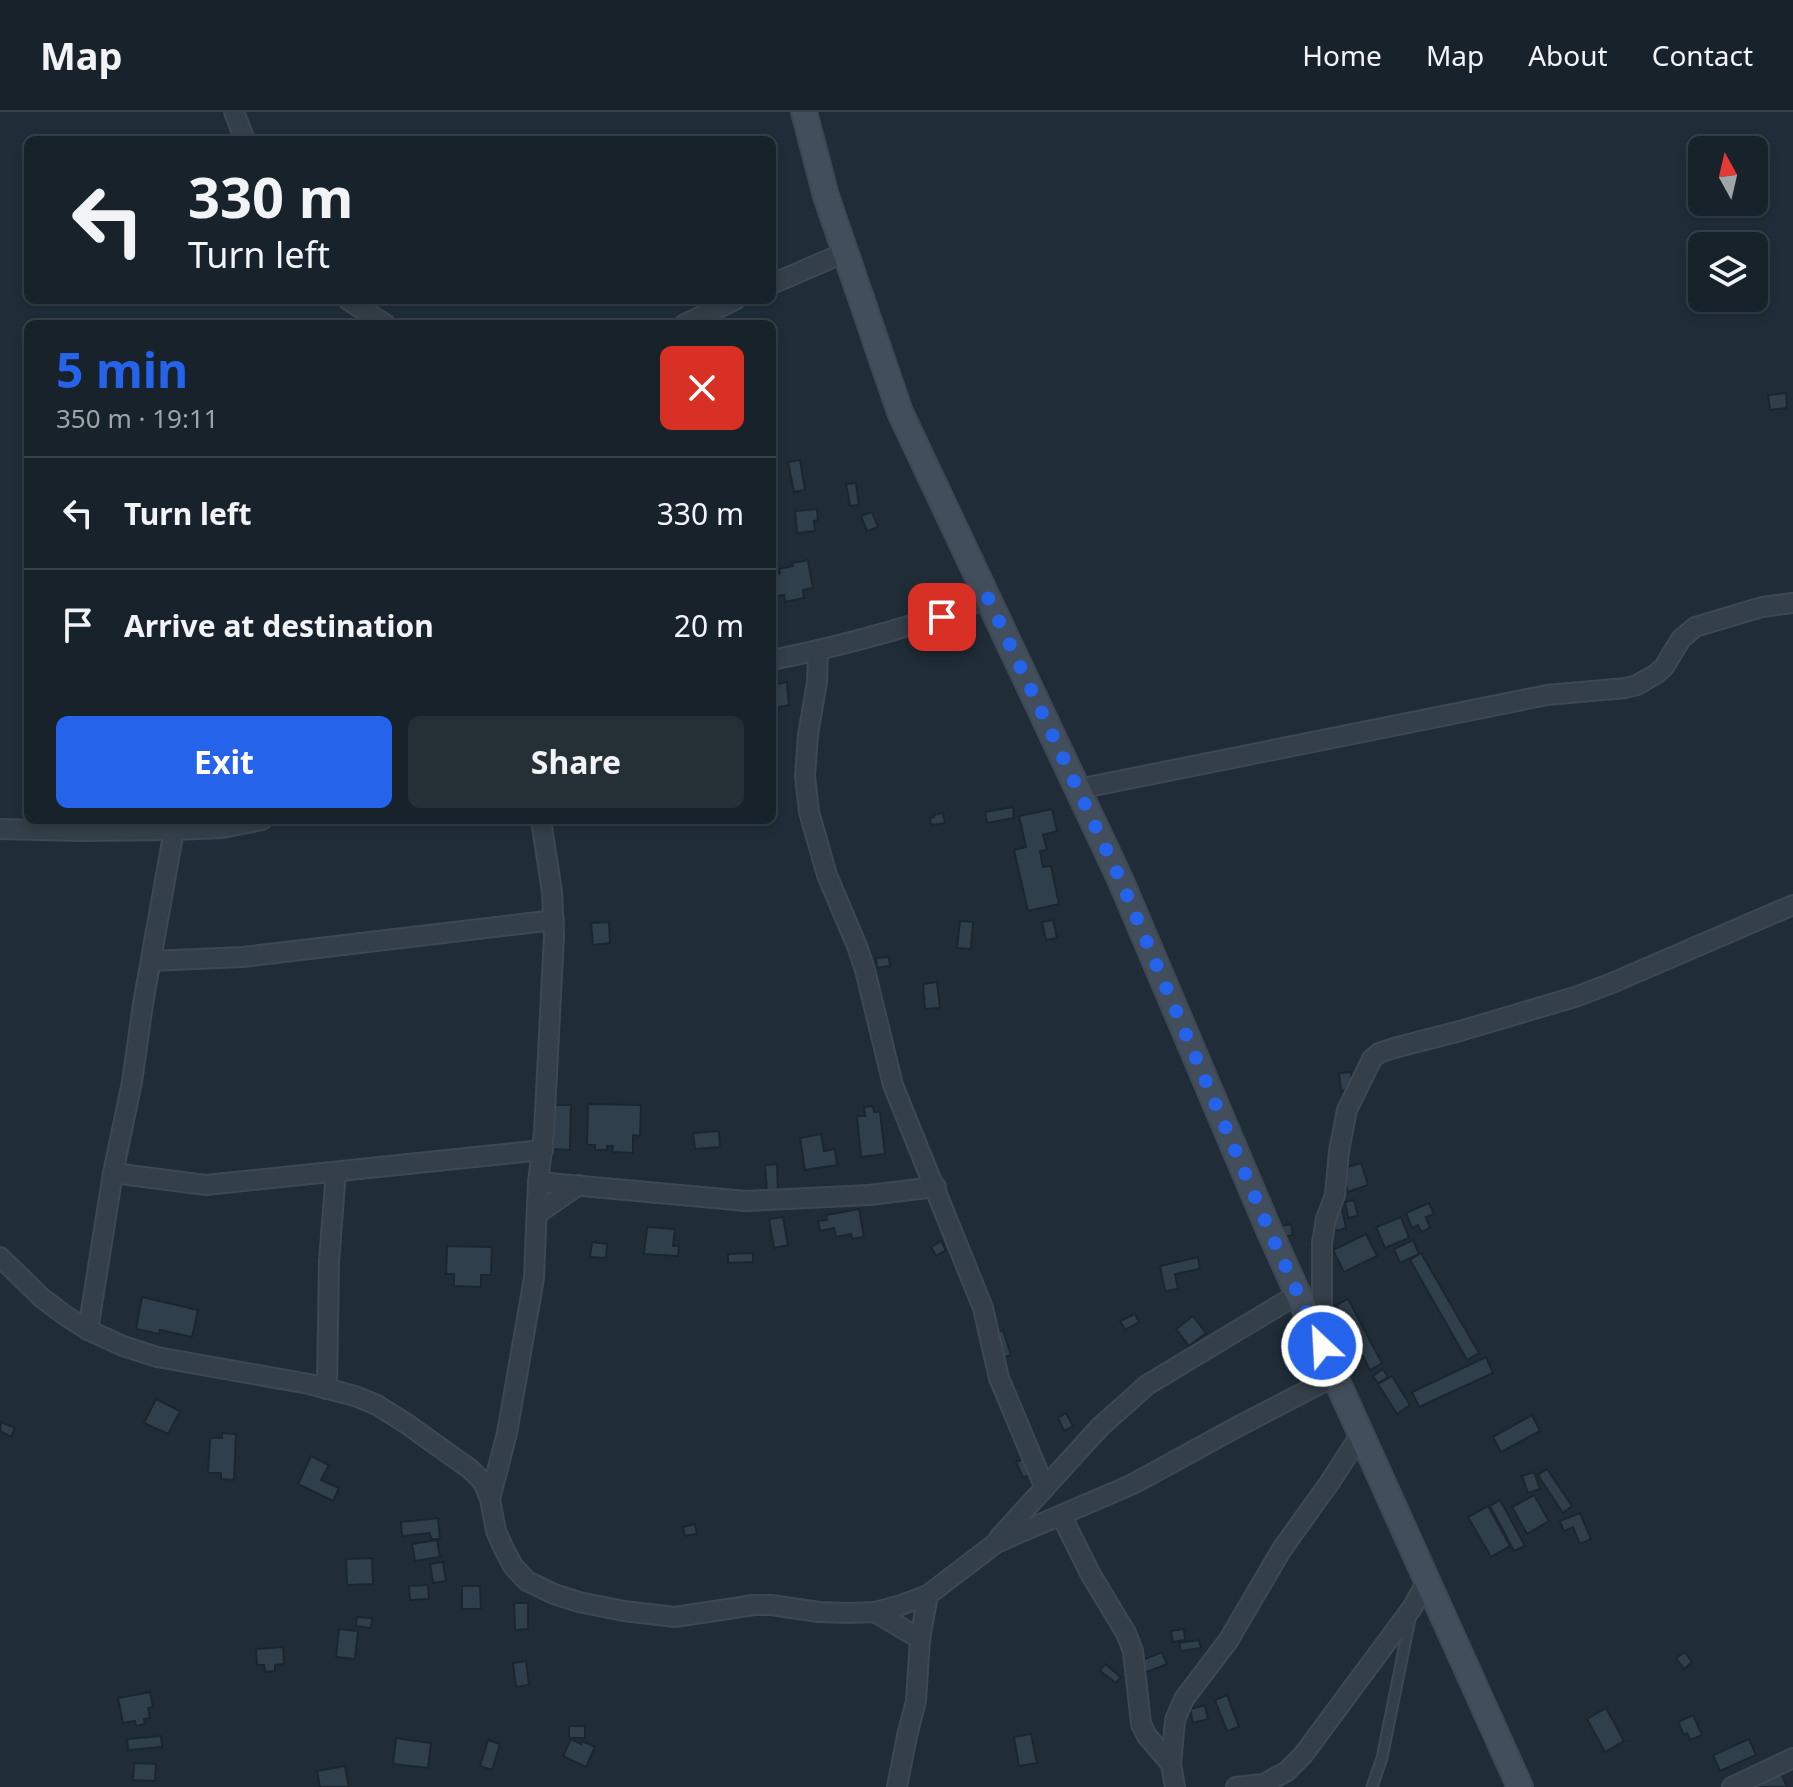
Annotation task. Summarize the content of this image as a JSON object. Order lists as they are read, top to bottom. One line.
{"north":"top","page":{"header":"Map","nav":["Home","Map","About","Contact"],"turn":["330 m","Turn left"],"heading":["5 min","350 m · 19:11"],"list":[{"name":"Turn left","value":"330 m"},{"name":"Arrive at destination","value":"20 m"}],"buttons":["Exit","Share"]}}
